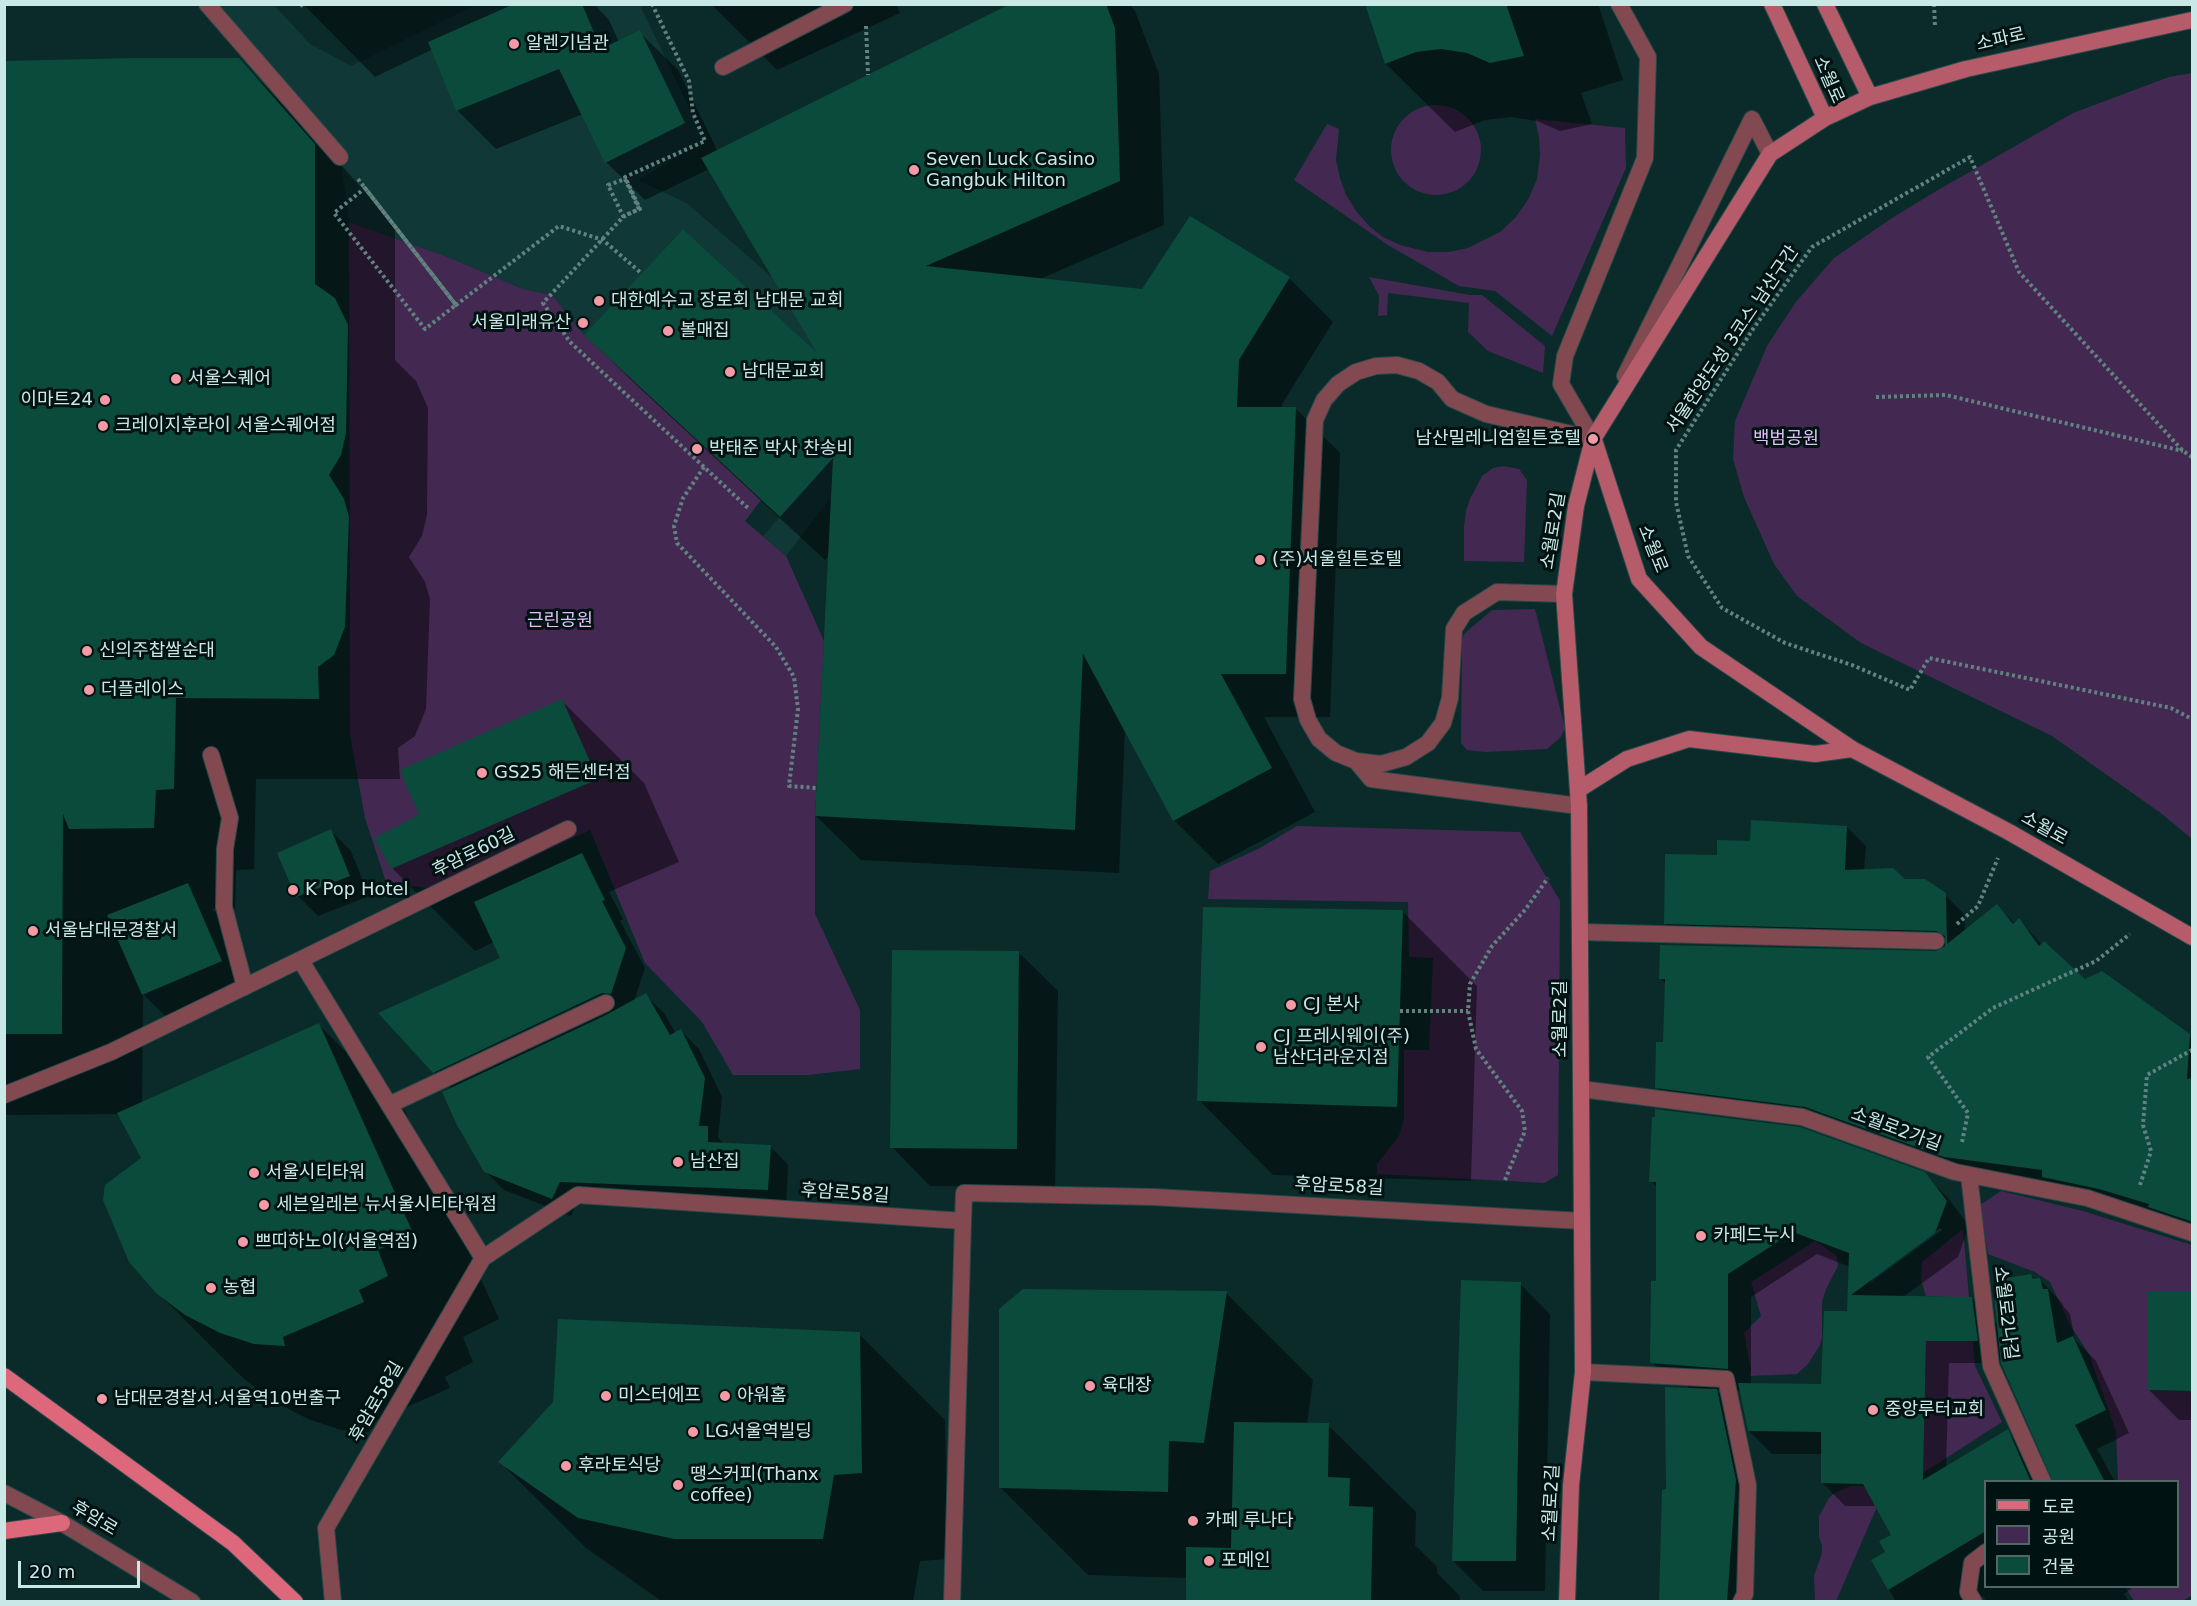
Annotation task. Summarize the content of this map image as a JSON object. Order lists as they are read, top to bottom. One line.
{"streets":{"main road":["소파로","소월로","소월로2길"],"street":["후암로60길","소월로2가길","후암로58길","소월로2나길","후암로"],"path":["서울한양도성 3코스 남산구간"]},"crossings":[["소파로","소월로"],["소월로","소월로2길"],["소월로2길","소월로2가길"],["소월로2길","후암로58길"],["소월로2가길","소월로2나길"]],"parks":["백범공원","근린공원"],"places":["알렌기념관","Seven Luck Casino Gangbuk Hilton","대한예수교 장로회 남대문 교회","서울미래유산","볼매집","남대문교회","서울스퀘어","이마트24","크레이지후라이 서울스퀘어점","남산밀레니엄힐튼호텔","박태준 박사 찬송비","(주)서울힐튼호텔","신의주찹쌀순대","더플레이스","GS25 해든센터점","K Pop Hotel","서울남대문경찰서","CJ 본사","CJ 프레시웨이(주) 남산더라운지점","남산집","서울시티타워","세븐일레븐 뉴서울시티타워점","카페드누시","쁘띠하노이(서울역점)","농협","육대장","미스터에프","아워홈","남대문경찰서.서울역10번출구","중앙루터교회","LG서울역빌딩","후라토식당","땡스커피(Thanx coffee)","카페 루나다","포메인"],"legend":["도로","공원","건물"],"scale_bar":"20 m"}
